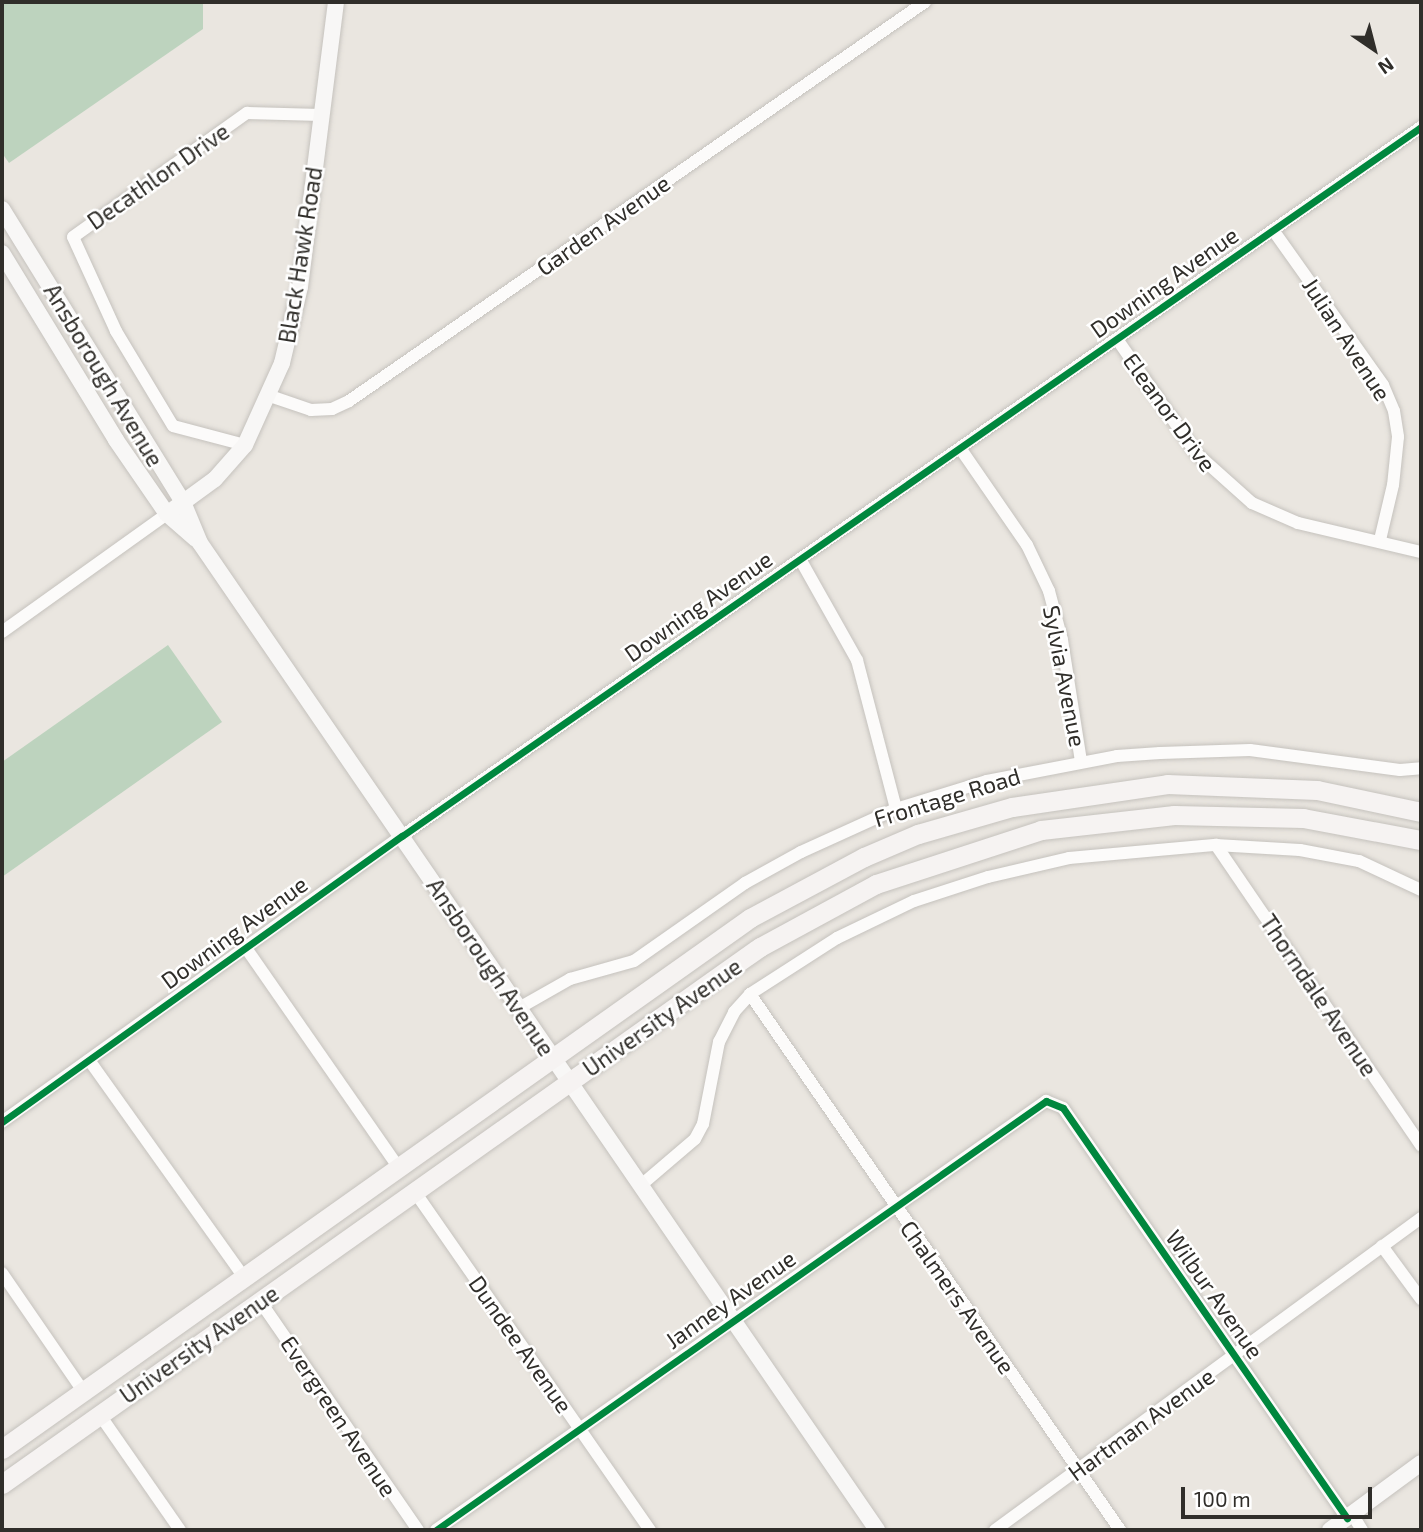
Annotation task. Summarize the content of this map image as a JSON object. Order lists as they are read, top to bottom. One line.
{"streets":{"main road":["Black Hawk Road","Ansborough Avenue","University Avenue"],"street":["Decathlon Drive","Garden Avenue","Downing Avenue","Julian Avenue","Eleanor Drive","Sylvia Avenue","Frontage Road","Thorndale Avenue","Wilbur Avenue","Chalmers Avenue","Janney Avenue","Dundee Avenue","Evergreen Avenue","Hartman Avenue"]},"crossings":[["Decathlon Drive","Black Hawk Road"],["Garden Avenue","Black Hawk Road"],["Black Hawk Road","Ansborough Avenue"],["Downing Avenue","Julian Avenue"],["Downing Avenue","Ansborough Avenue"],["Downing Avenue","Eleanor Drive"],["Downing Avenue","Sylvia Avenue"],["Julian Avenue","Eleanor Drive"],["Ansborough Avenue","Frontage Road"],["Ansborough Avenue","University Avenue"],["Ansborough Avenue","Janney Avenue"],["Sylvia Avenue","Frontage Road"],["University Avenue","Dundee Avenue"],["University Avenue","Evergreen Avenue"],["Wilbur Avenue","Janney Avenue"],["Wilbur Avenue","Hartman Avenue"],["Chalmers Avenue","Janney Avenue"],["Chalmers Avenue","Hartman Avenue"],["Janney Avenue","Dundee Avenue"]],"scale_bar":"100 m","north":"bottom right"}
